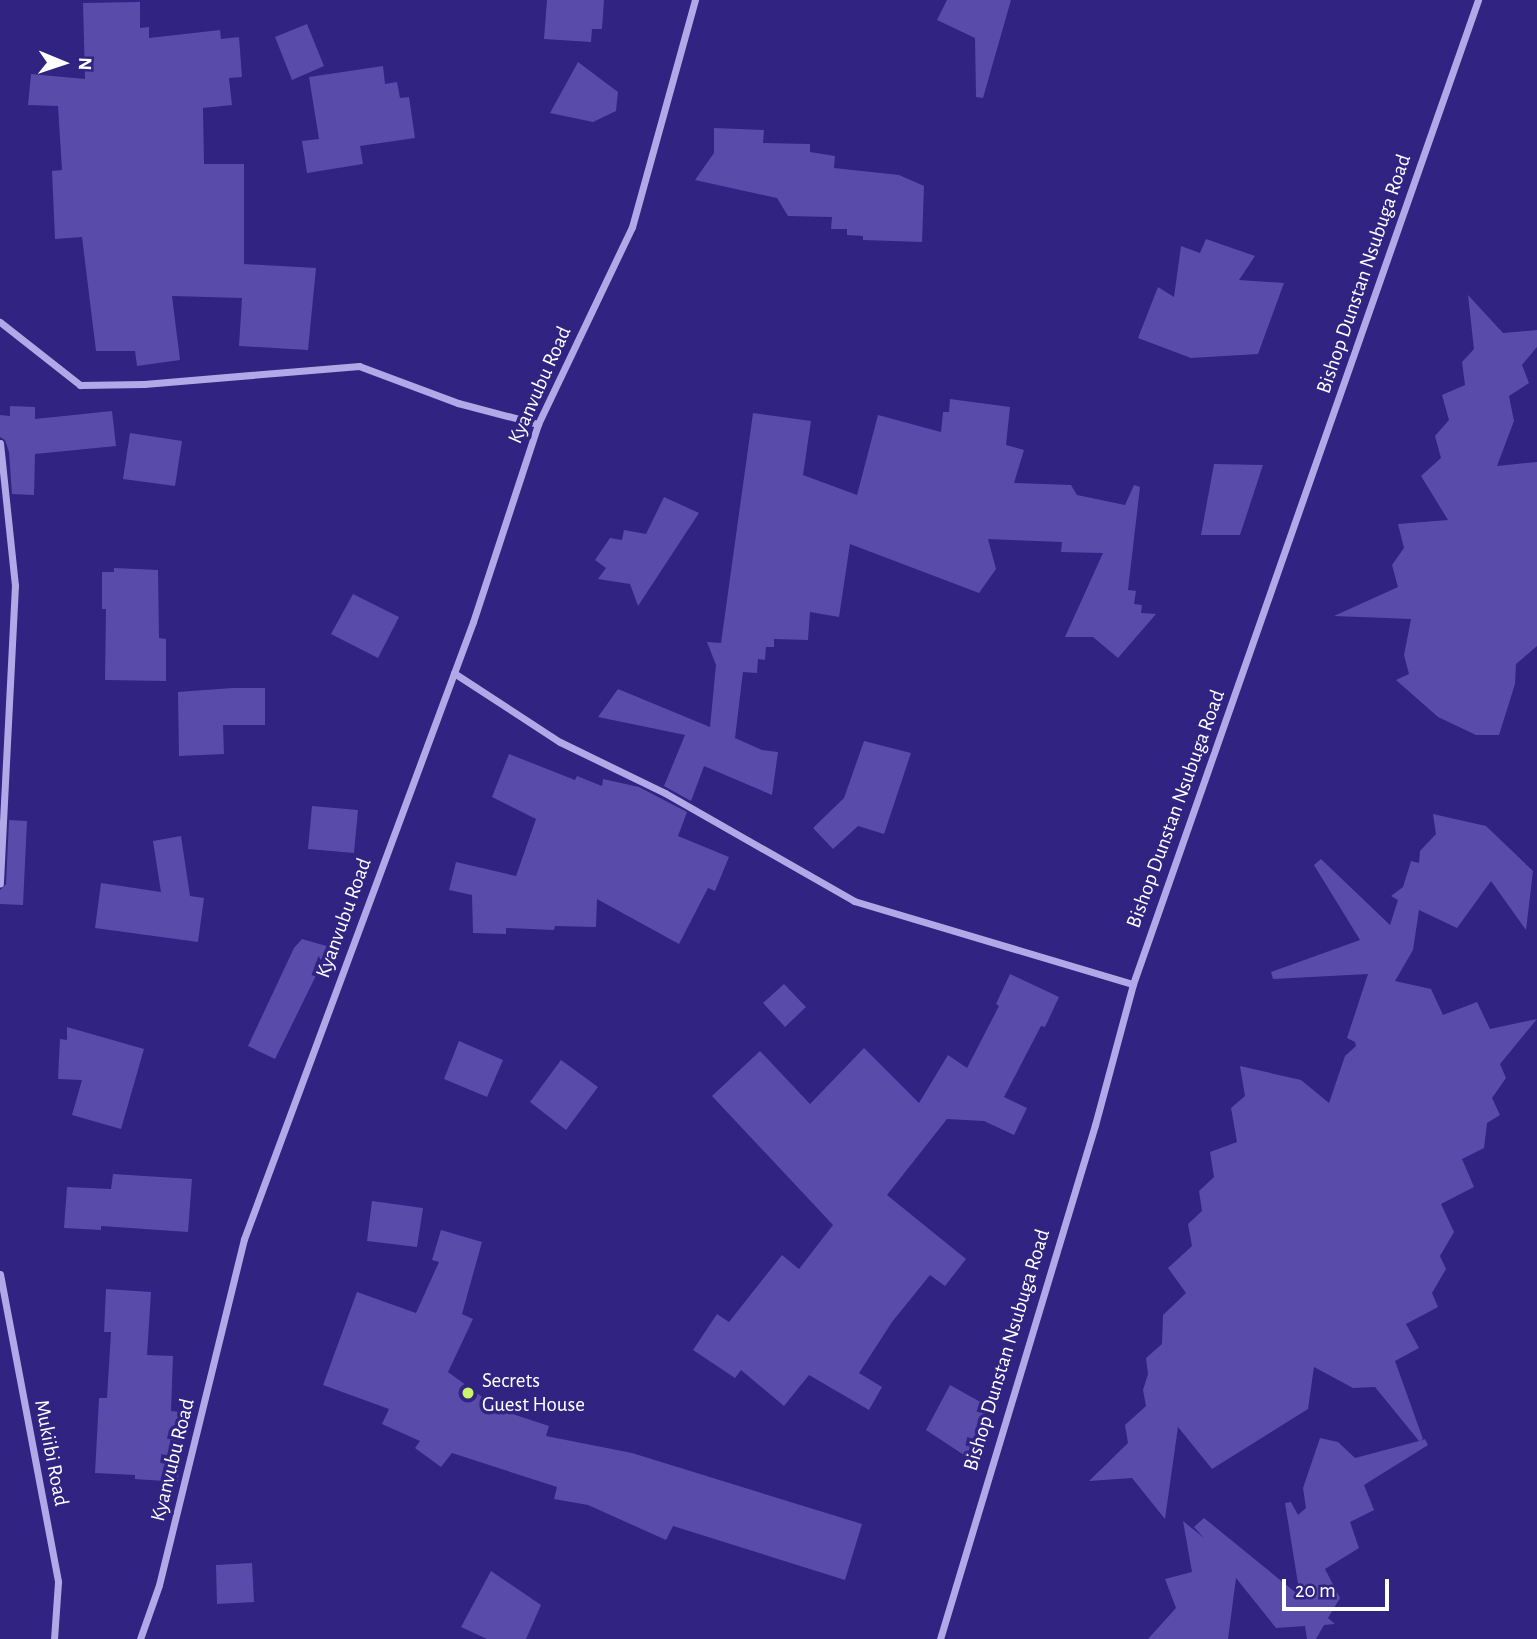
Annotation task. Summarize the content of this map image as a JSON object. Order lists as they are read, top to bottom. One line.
{"streets":{"street":["Bishop Dunstan Nsubuga Road","Kyanvubu Road","Mukiibi Road"]},"places":["Secrets Guest House"],"scale_bar":"20 m","north":"right"}
